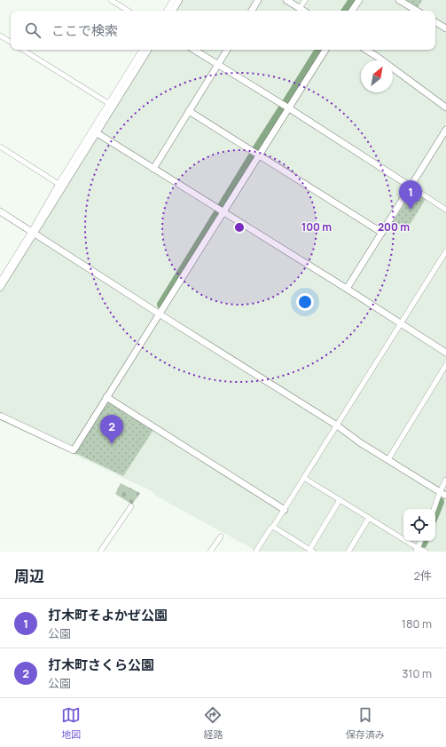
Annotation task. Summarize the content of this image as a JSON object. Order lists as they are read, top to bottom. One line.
{"north":"top right","page":{"search":"ここで検索","pins":["1","2"],"heading":["周辺","2件"],"list":[{"mark":"1","name":"打木町そよかぜ公園","note":"公園","value":"180 m"},{"mark":"2","name":"打木町さくら公園","note":"公園","value":"310 m"}],"nav":["地図","経路","保存済み"]},"rings":["100 m","200 m"]}
